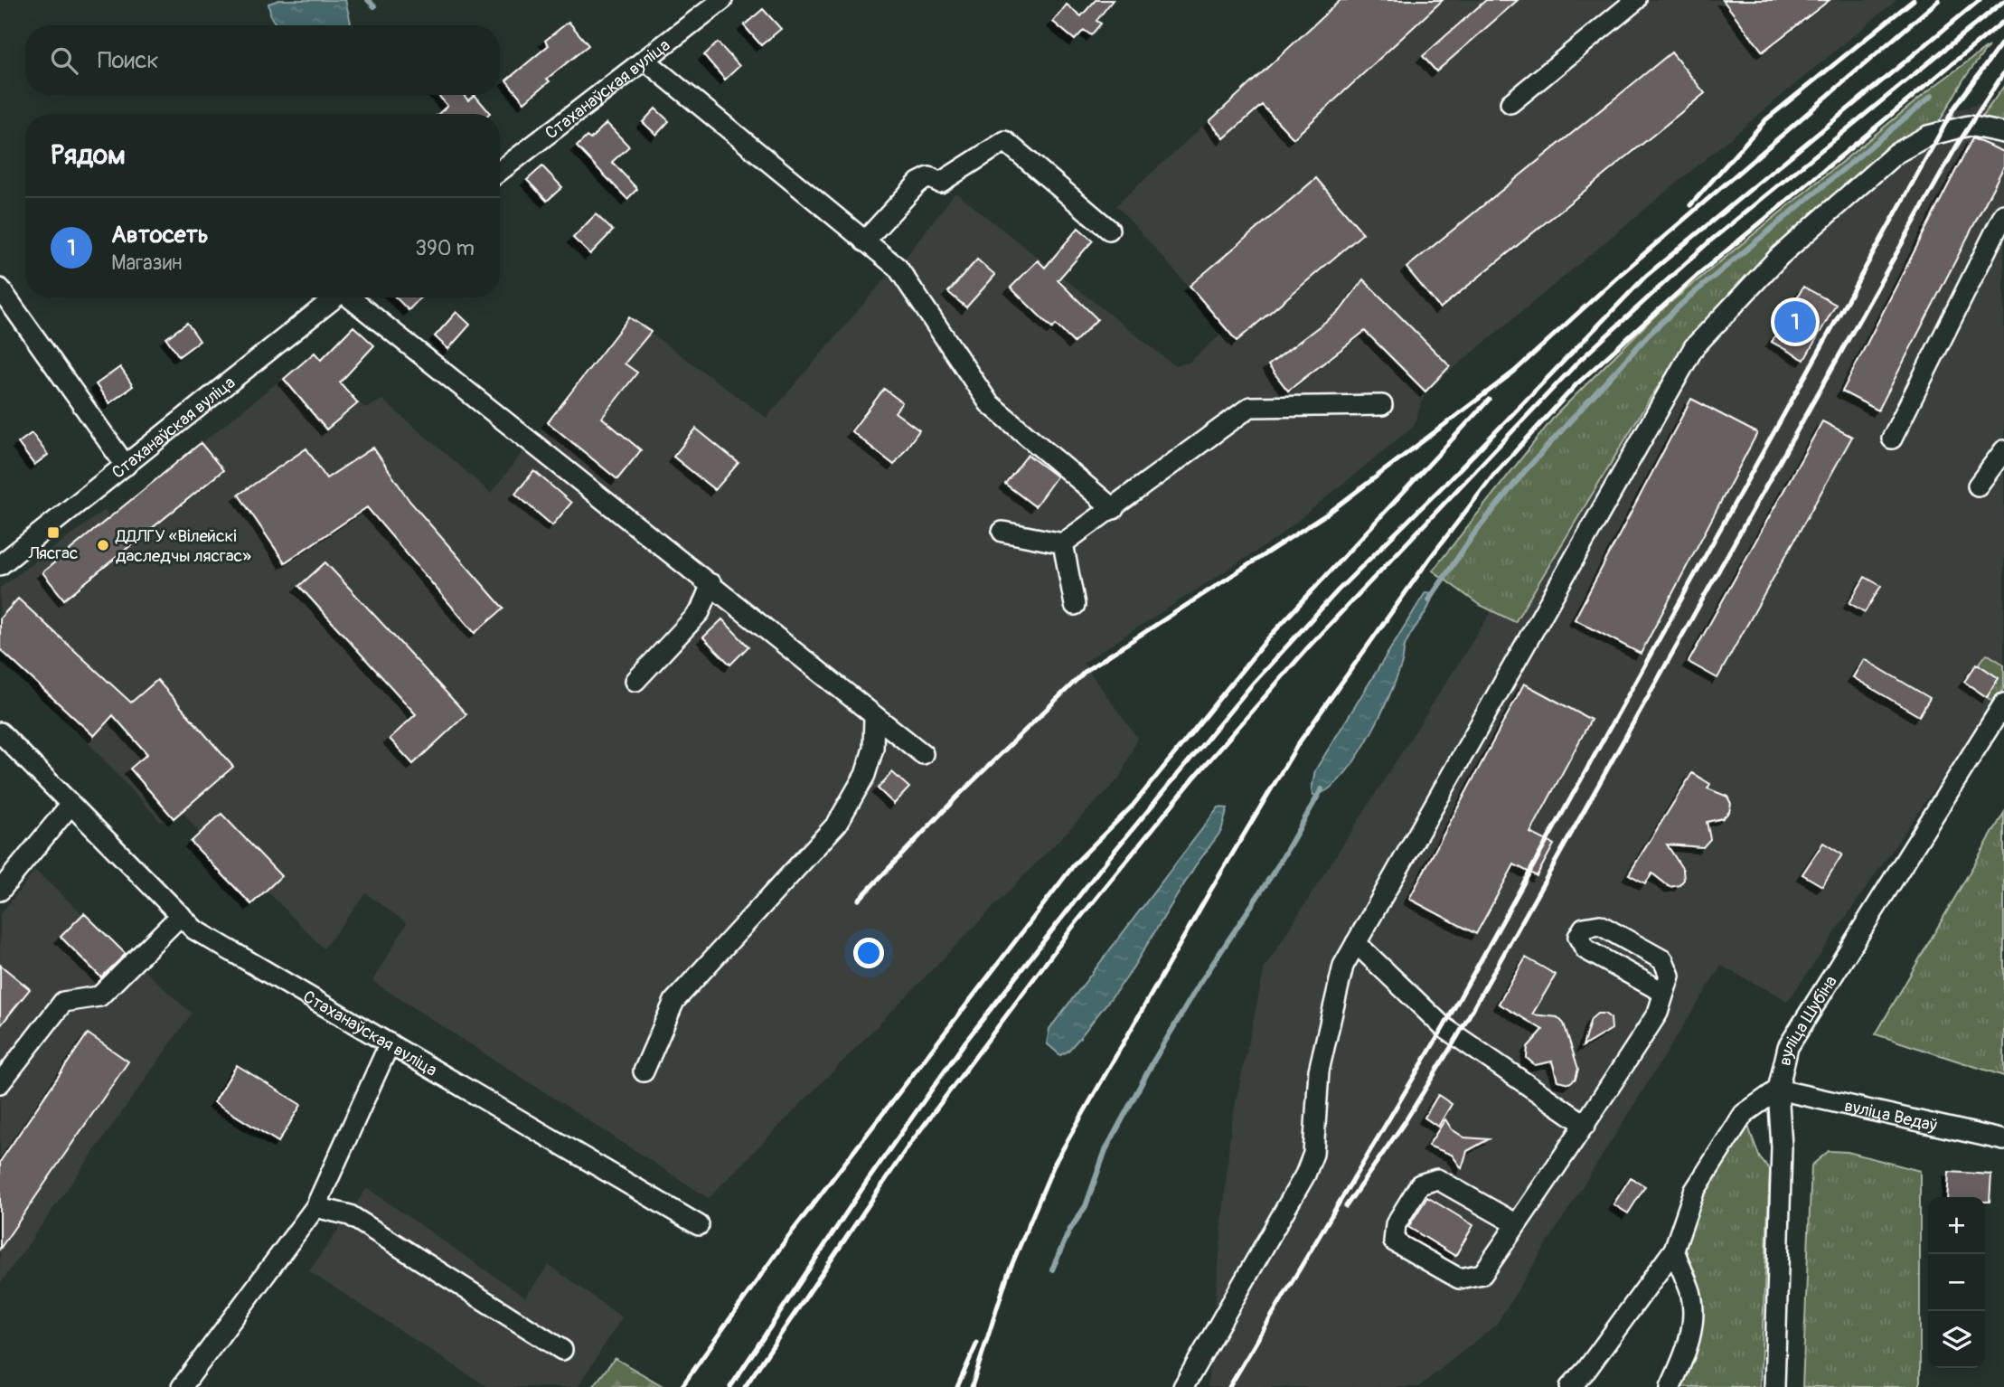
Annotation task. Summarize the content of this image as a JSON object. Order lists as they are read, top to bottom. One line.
{"streets":{"street":["Стаханаўская вуліца","вуліца Шубіна","вуліца Ведаў"]},"crossings":[["вуліца Шубіна","вуліца Ведаў"]],"places":{"transit":["Лясгас"],"other":["ДДЛГУ «Вілейскі даследчы лясгас»"]},"page":{"search":"Поиск","heading":"Рядом","list":[{"mark":"1","name":"Автосеть","note":"Магазин","value":"390 m"}],"pins":"1","map_buttons":["+","−"]}}
